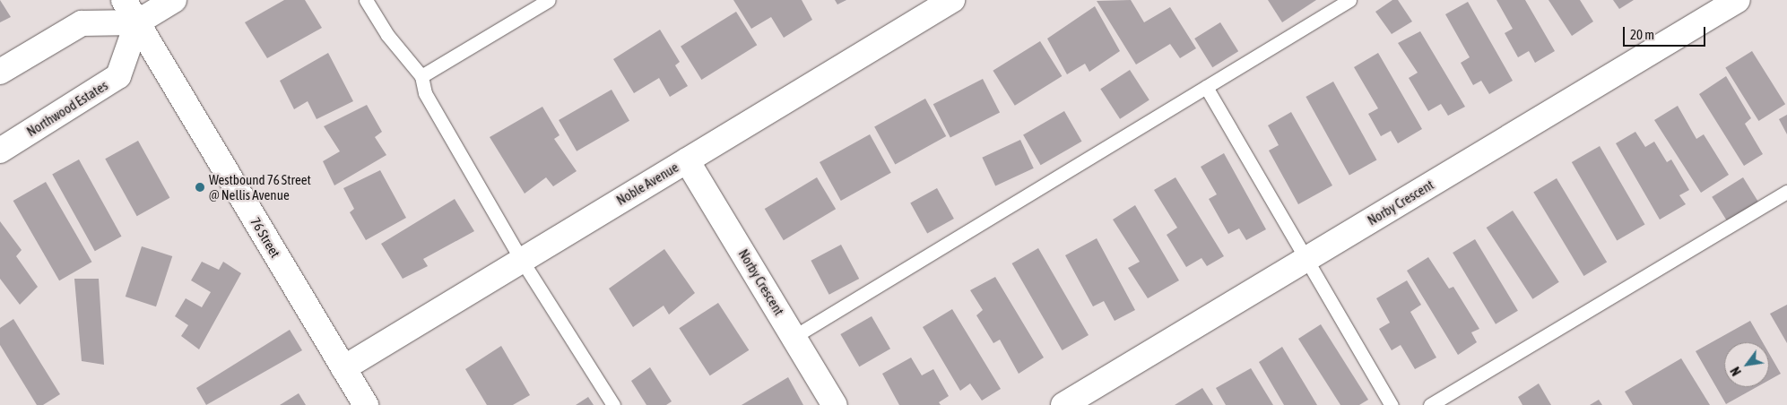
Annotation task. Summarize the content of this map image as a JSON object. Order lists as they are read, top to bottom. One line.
{"streets":{"street":["Northwood Estates","Noble Avenue","Norby Crescent","76 Street"]},"crossings":[["Northwood Estates","76 Street"],["Noble Avenue","Norby Crescent"],["Noble Avenue","76 Street"]],"places":["Westbound 76 Street @ Nellis Avenue"],"scale_bar":"20 m","north":"bottom left"}
